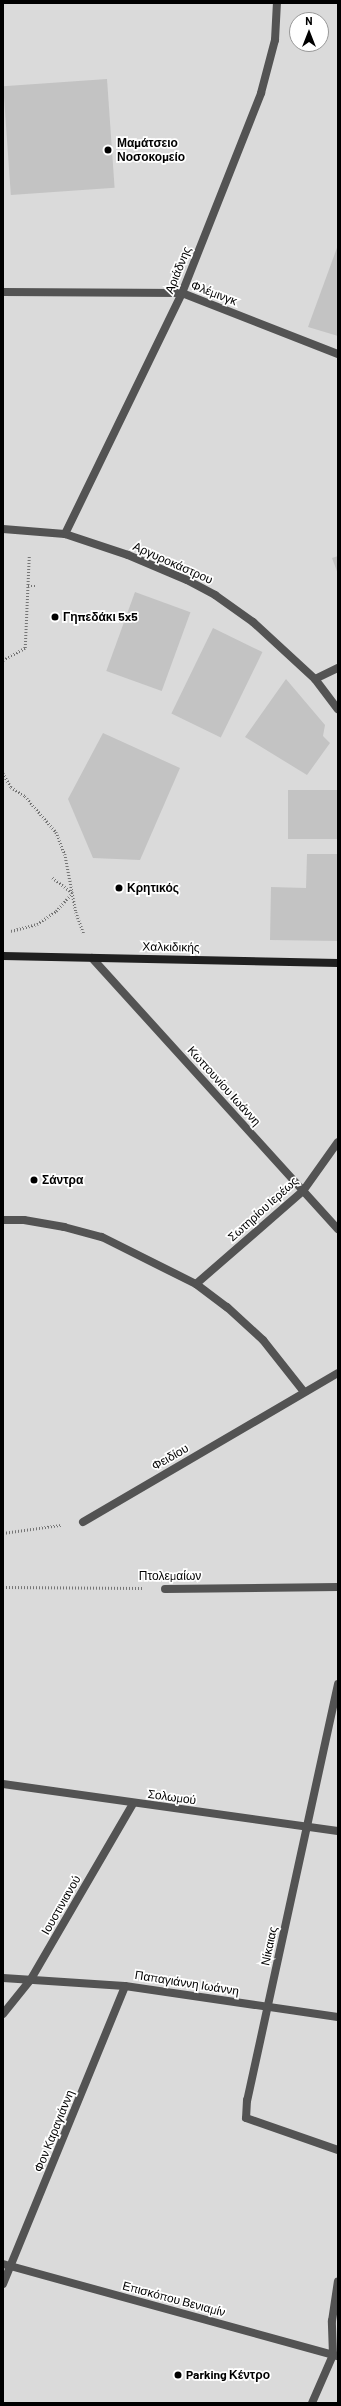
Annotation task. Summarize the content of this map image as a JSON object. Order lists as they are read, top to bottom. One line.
{"streets":{"street":["Αριάδνης","Φλέμινγκ","Αργυροκάστρου","Χαλκιδικής","Κωττουνίου Ιωάννη","Σωτηρίου Ιερέως","Φειδίου","Πτολεμαίων","Σολωμού","Ιουστινιανού","Νίκαιας","Παπαγιάννη Ιωάννη","Φον Καραγιάννη","Επισκόπου Βενιαμίν"]},"crossings":[["Αριάδνης","Φλέμινγκ"],["Αριάδνης","Αργυροκάστρου"],["Χαλκιδικής","Κωττουνίου Ιωάννη"],["Κωττουνίου Ιωάννη","Σωτηρίου Ιερέως"],["Σολωμού","Ιουστινιανού"],["Σολωμού","Νίκαιας"],["Ιουστινιανού","Παπαγιάννη Ιωάννη"],["Νίκαιας","Παπαγιάννη Ιωάννη"],["Παπαγιάννη Ιωάννη","Φον Καραγιάννη"],["Φον Καραγιάννη","Επισκόπου Βενιαμίν"]],"places":["Μαμάτσειο Νοσοκομείο","Γηπεδάκι 5x5","Κρητικός","Σάντρα","Parking Κέντρο"],"north":"top"}
